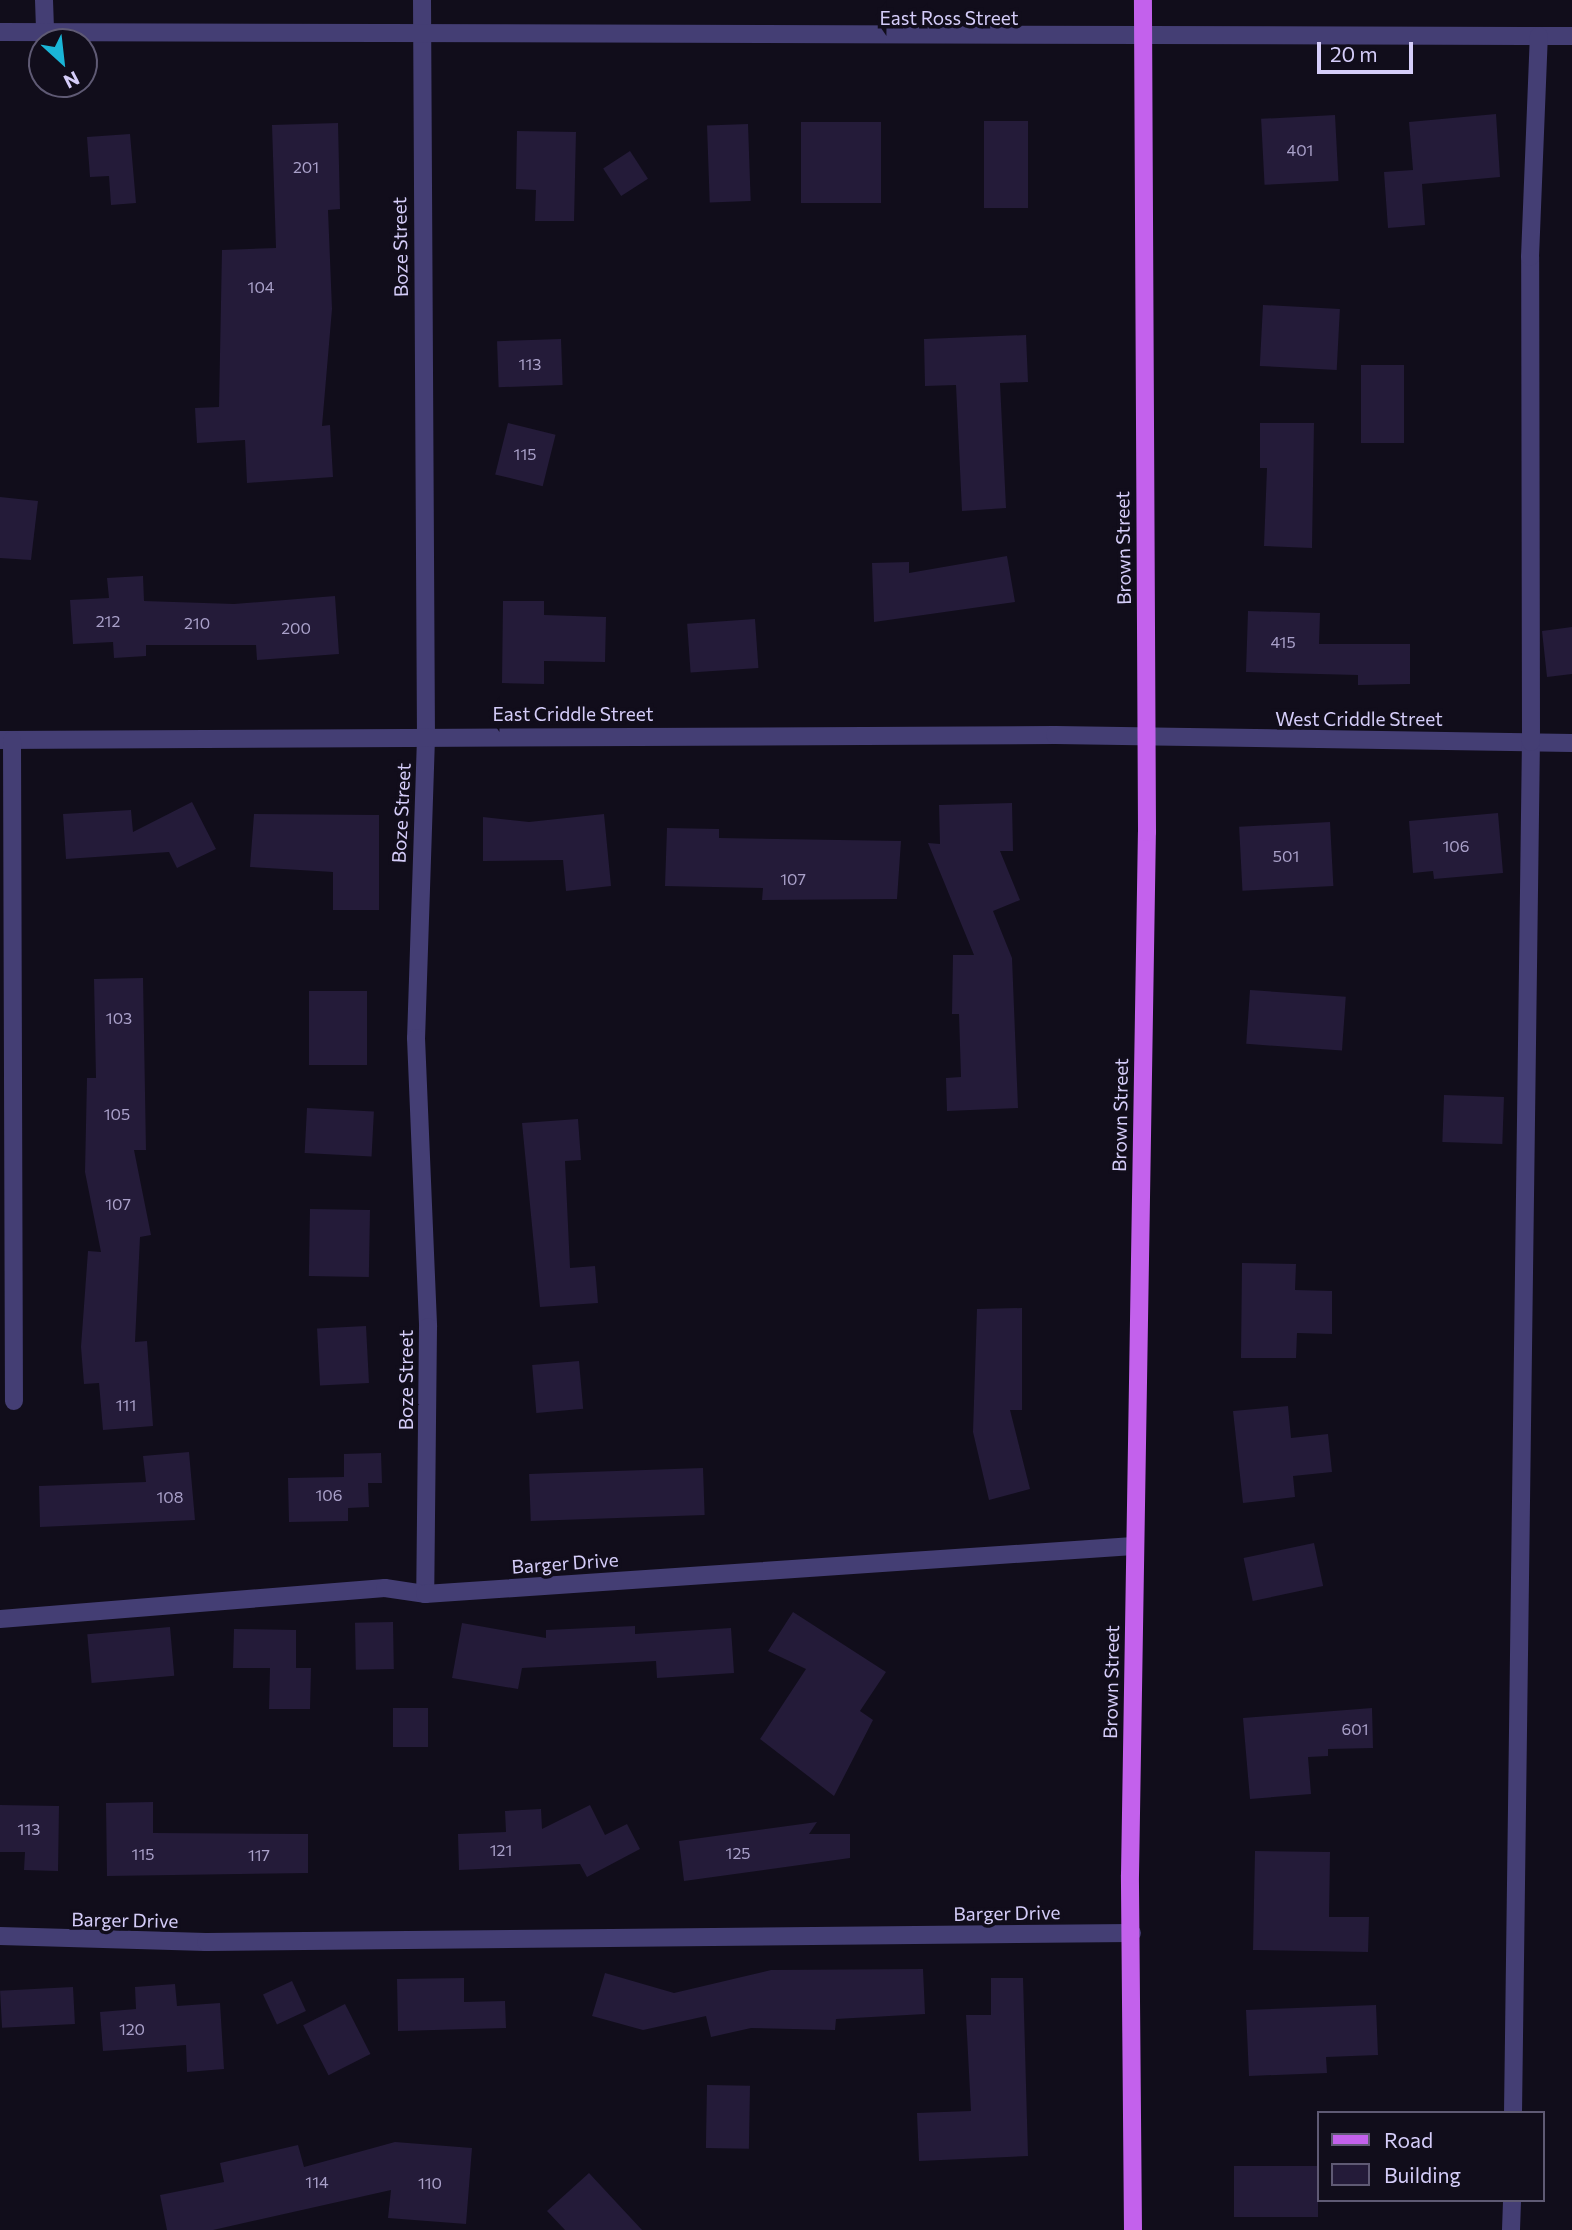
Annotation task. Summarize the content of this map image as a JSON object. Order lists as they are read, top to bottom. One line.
{"streets":{"main road":["Brown Street"],"street":["East Ross Street","Boze Street","East Criddle Street","West Criddle Street","Barger Drive"]},"crossings":[["East Ross Street","Boze Street"],["East Ross Street","Brown Street"],["Boze Street","East Criddle Street"],["Boze Street","Barger Drive"],["Brown Street","East Criddle Street"],["Brown Street","West Criddle Street"],["Brown Street","Barger Drive"],["East Criddle Street","West Criddle Street"]],"house_numbers":["401","201","104","113","115","212","210","200","415","106","501","107","103","105","107","111","106","108","601","113","121","125","115","117","120","114","110"],"legend":["Road","Building"],"scale_bar":"20 m","north":"bottom right"}
